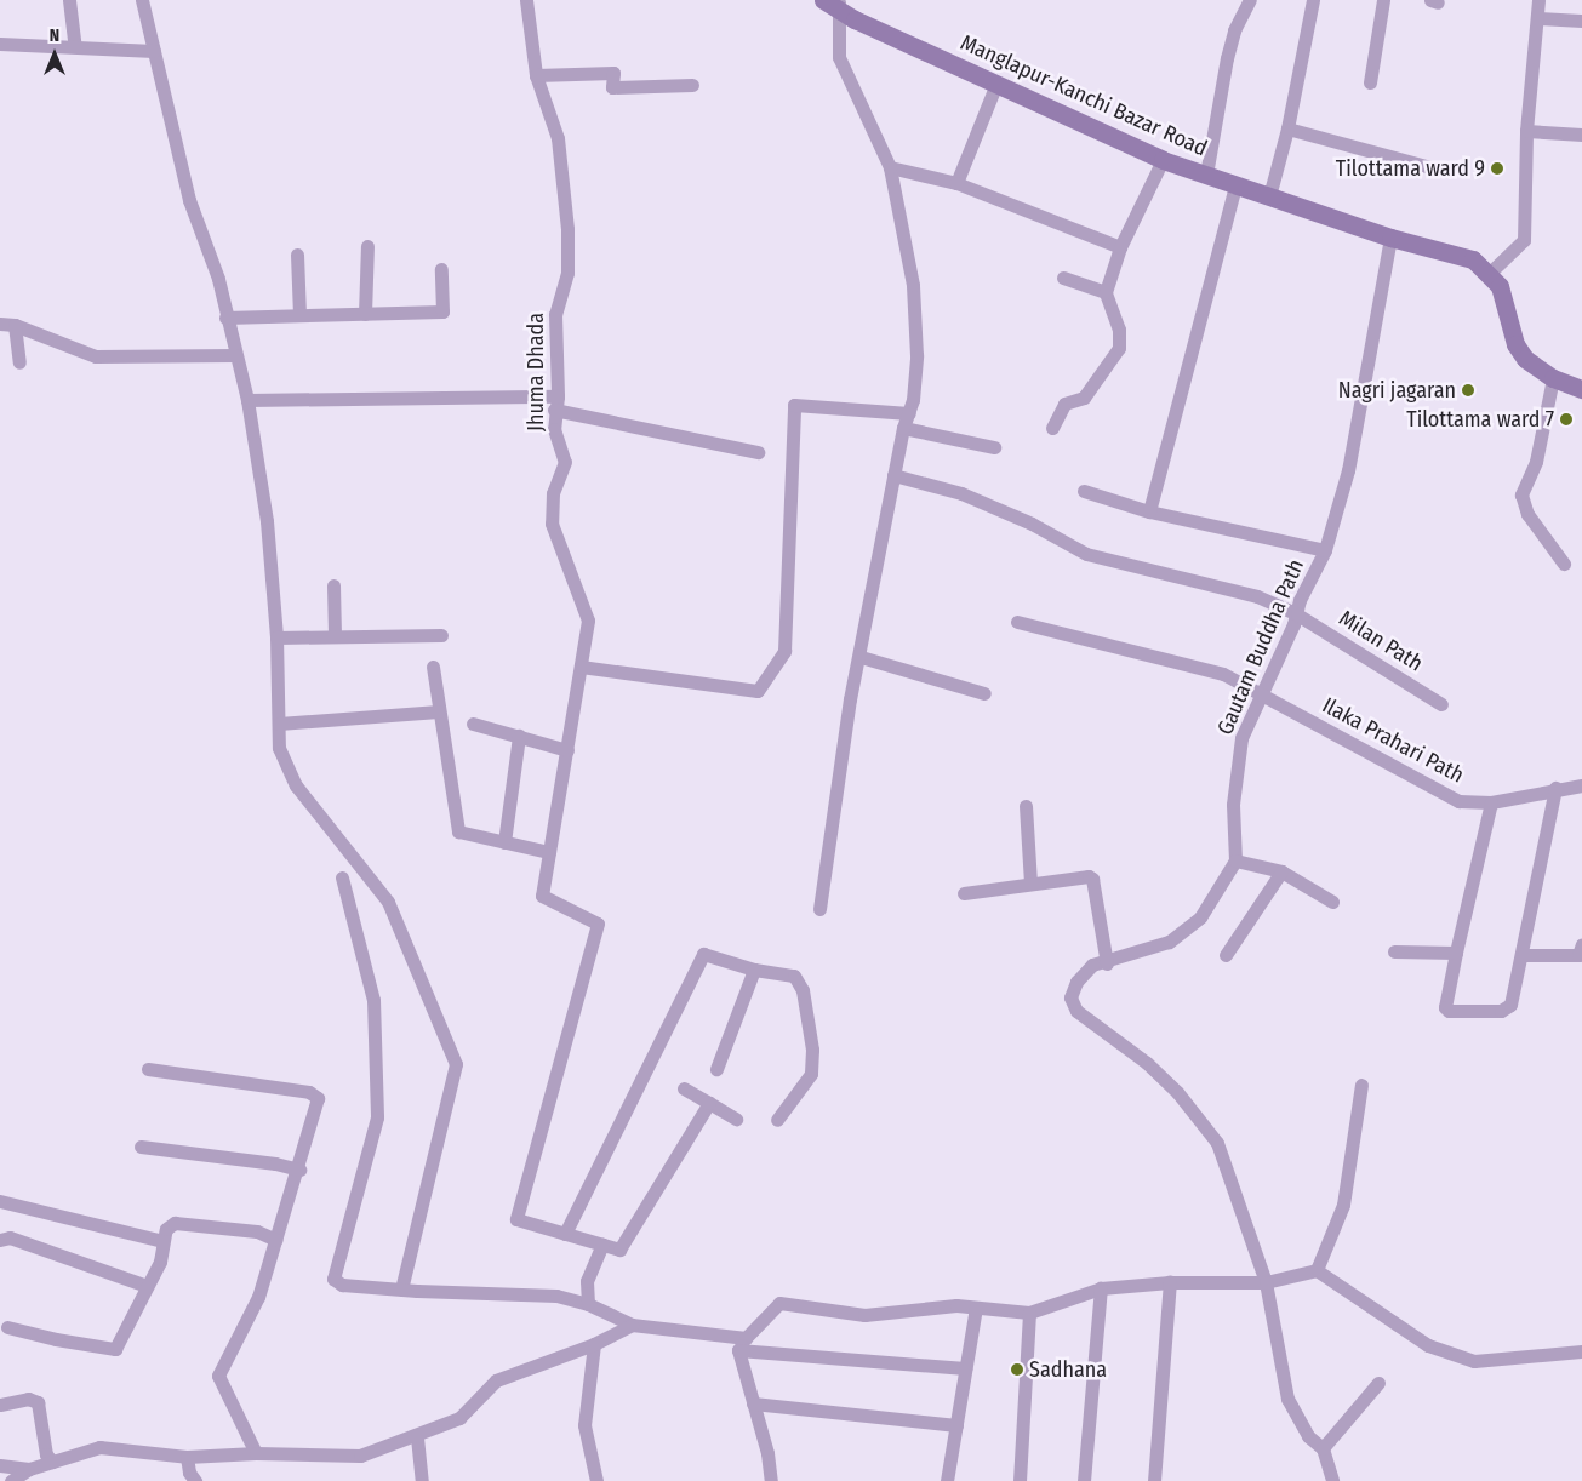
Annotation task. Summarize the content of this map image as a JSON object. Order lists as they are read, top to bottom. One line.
{"streets":{"street":["Manglapur-Kanchi Bazar Road","Jhuma Dhada","Milan Path","Gautam Buddha Path","Ilaka Prahari Path"]},"crossings":[["Manglapur-Kanchi Bazar Road","Gautam Buddha Path"],["Milan Path","Gautam Buddha Path"],["Gautam Buddha Path","Ilaka Prahari Path"]],"places":["Tilottama ward 9","Nagri jagaran","Tilottama ward 7","Sadhana"],"north":"top"}
